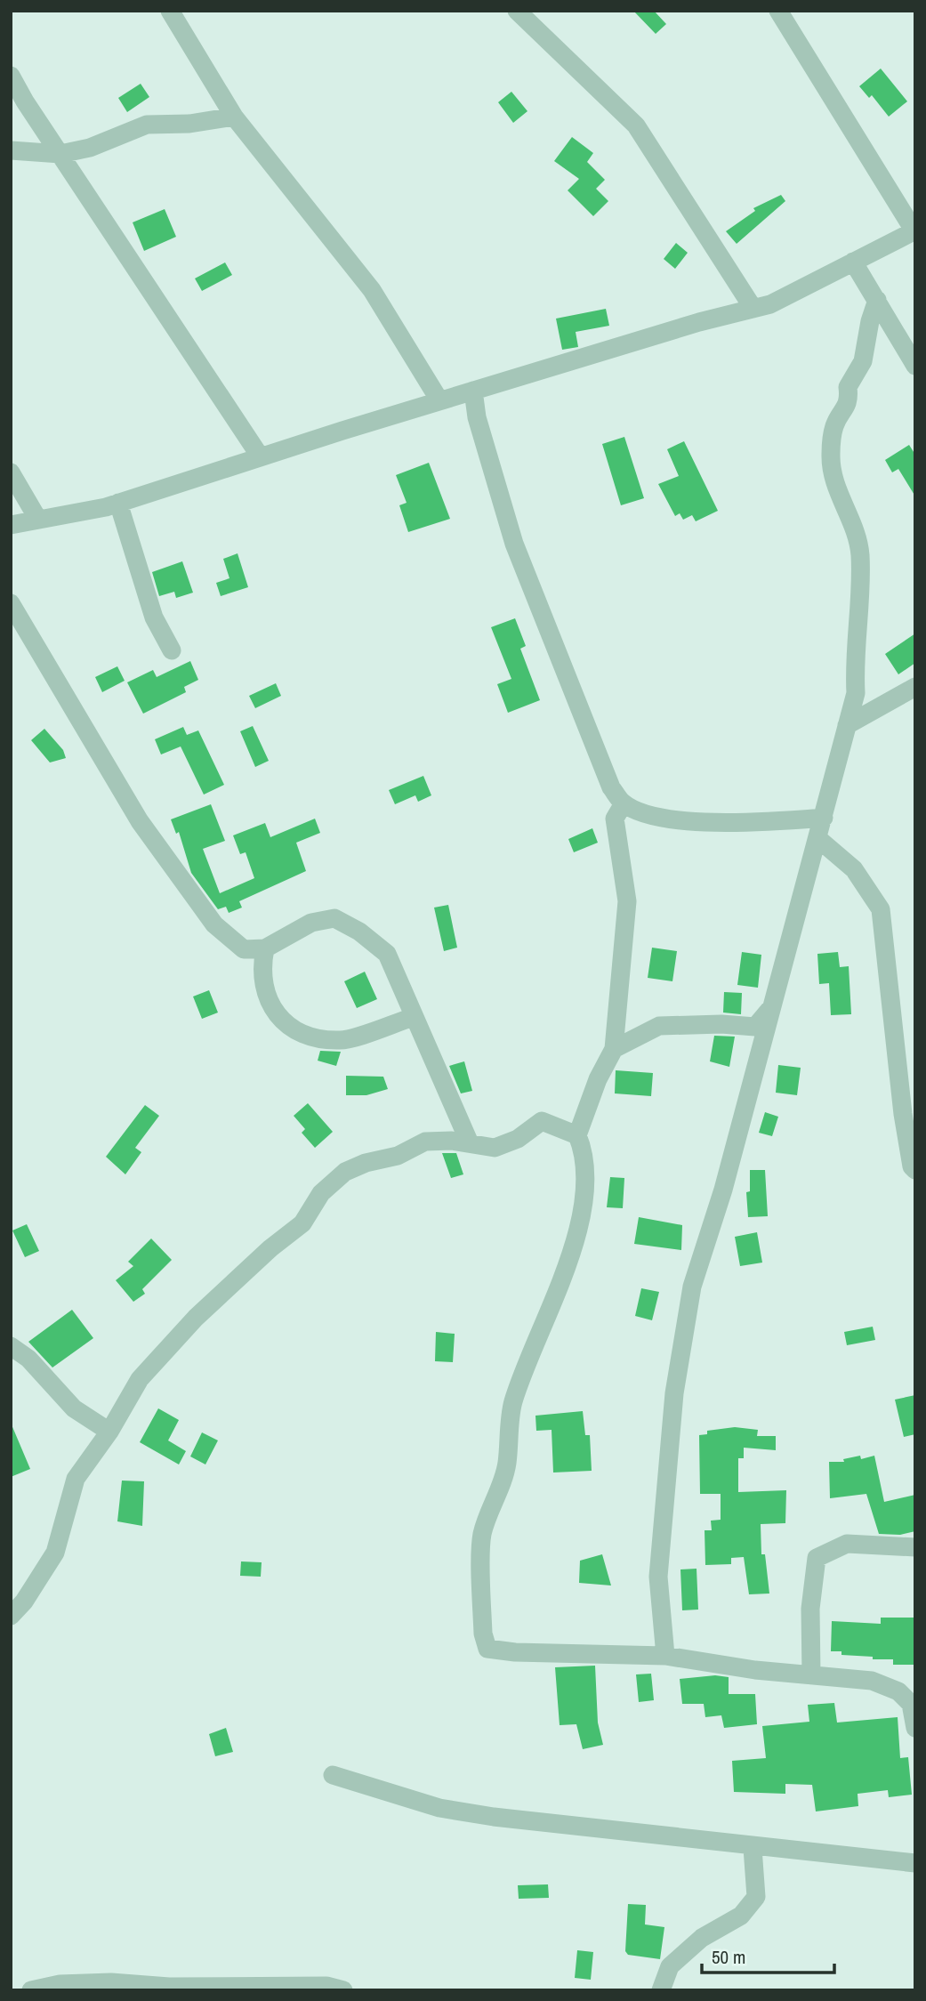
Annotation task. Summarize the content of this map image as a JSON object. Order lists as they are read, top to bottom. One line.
{"scale_bar":"50 m"}
